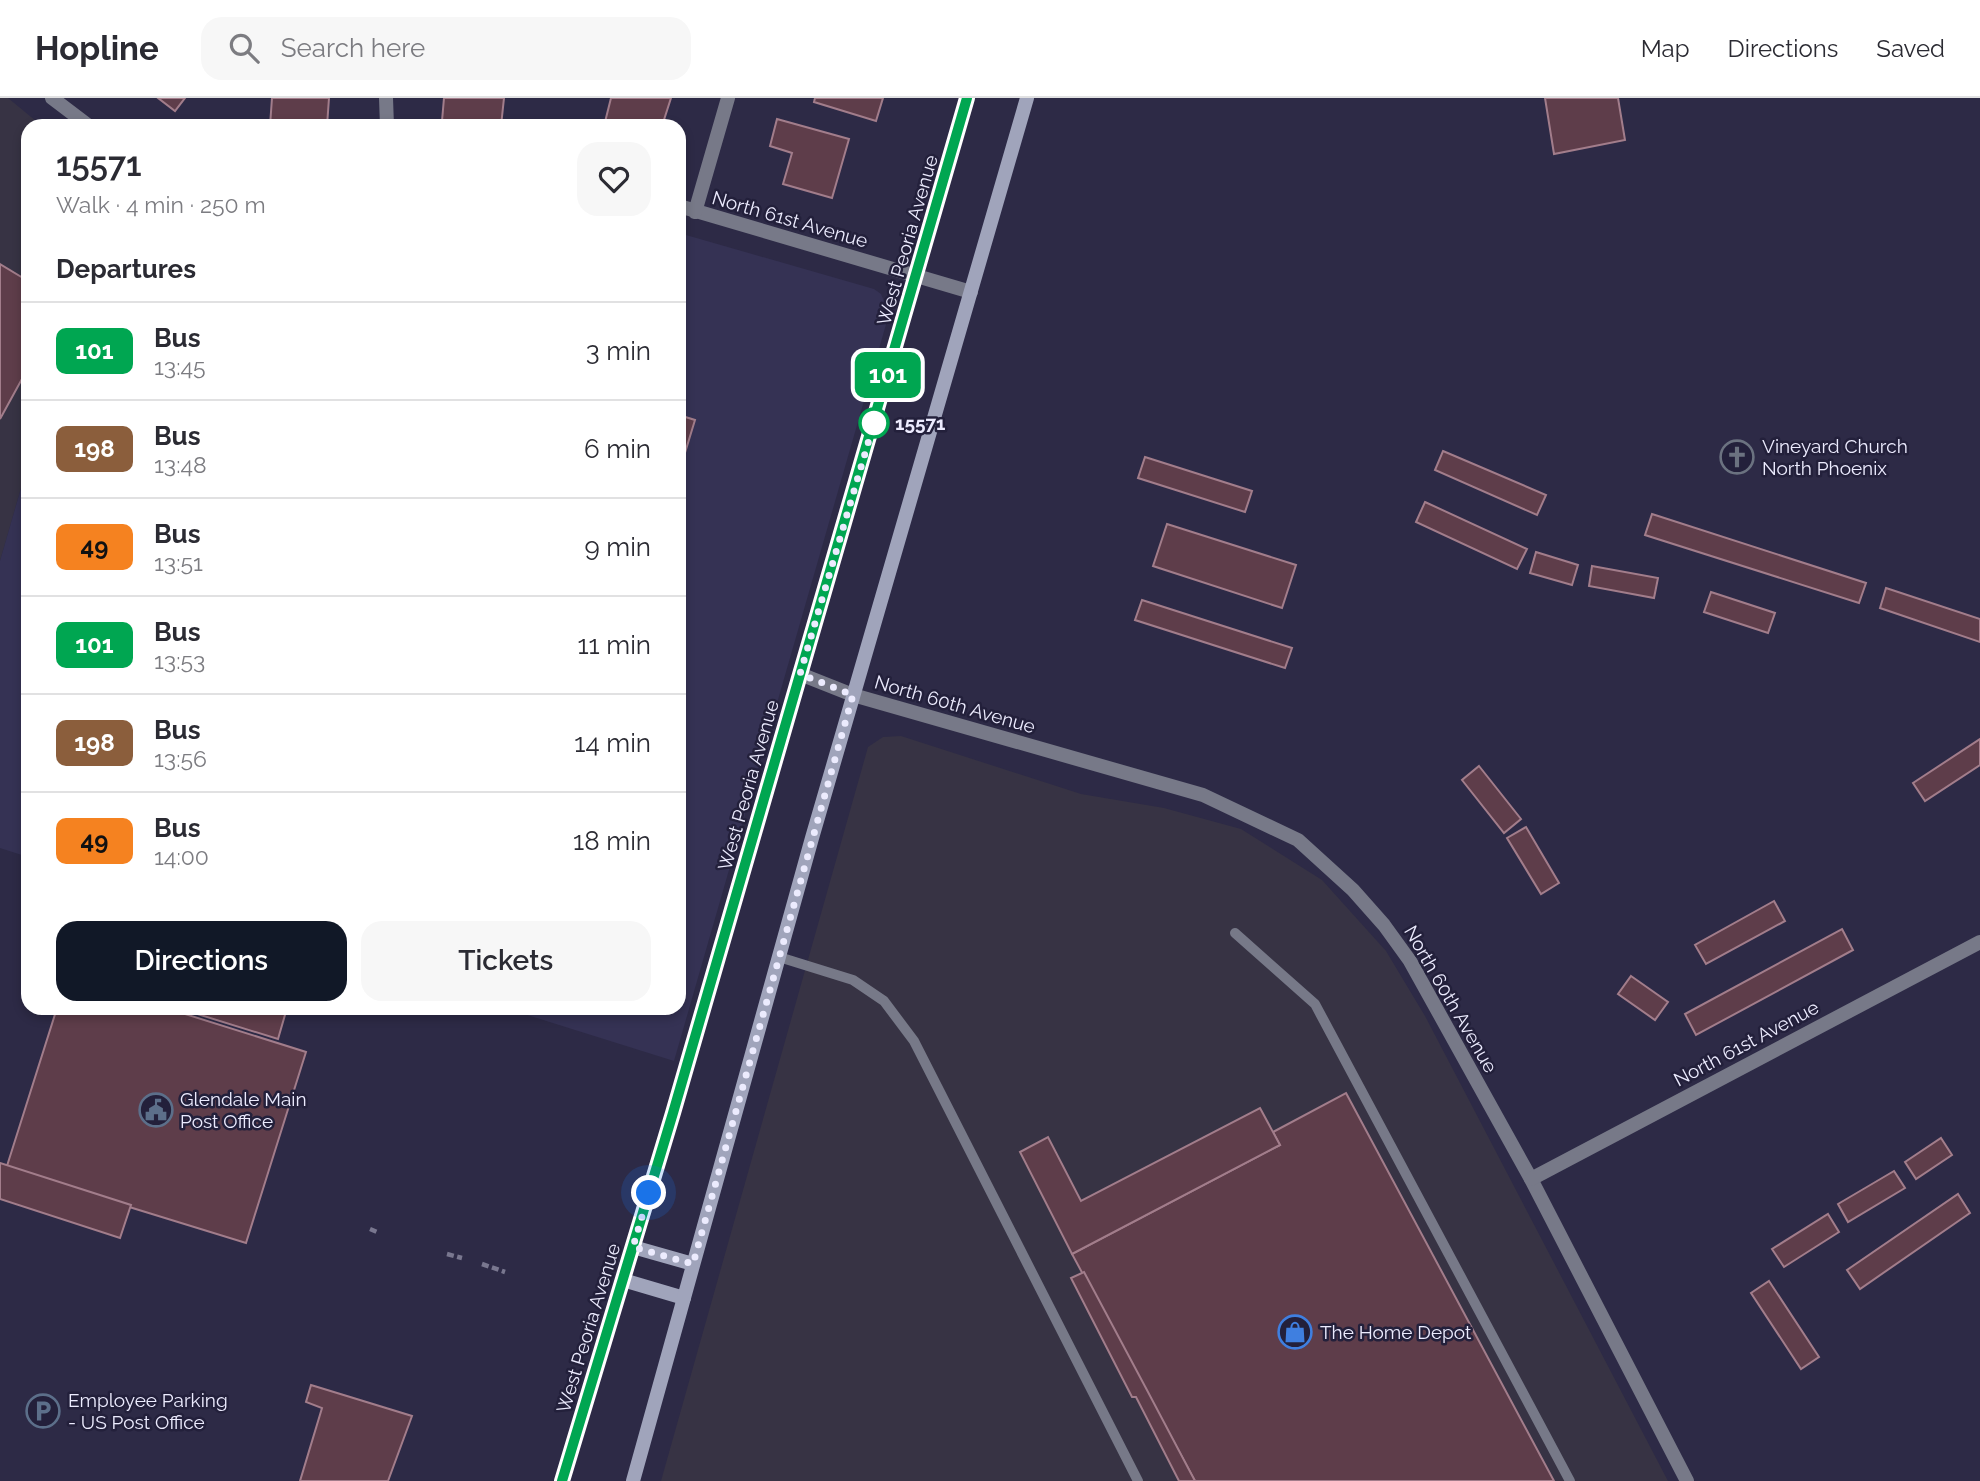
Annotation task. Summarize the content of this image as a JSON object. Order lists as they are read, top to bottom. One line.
{"streets":{"main road":["West Peoria Avenue"],"street":["North 61st Avenue","North 60th Avenue"]},"crossings":[["North 61st Avenue","West Peoria Avenue"],["North 61st Avenue","North 60th Avenue"],["West Peoria Avenue","North 60th Avenue"]],"places":{"other":["15571"],"church":["Vineyard Church North Phoenix"],"public building":["Glendale Main Post Office"],"shop":["The Home Depot"],"parking":["Employee Parking - US Post Office"]},"lines":["bus line 101"],"page":{"header":"Hopline","search":"Search here","nav":["Map","Directions","Saved"],"on_map":"101","heading":[["15571","Walk · 4 min · 250 m"],"Departures"],"list":[{"mark":"101","name":"Bus","note":"13:45","value":"3 min"},{"mark":"198","name":"Bus","note":"13:48","value":"6 min"},{"mark":"49","name":"Bus","note":"13:51","value":"9 min"},{"mark":"101","name":"Bus","note":"13:53","value":"11 min"},{"mark":"198","name":"Bus","note":"13:56","value":"14 min"},{"mark":"49","name":"Bus","note":"14:00","value":"18 min"}],"buttons":["Directions","Tickets"]}}
